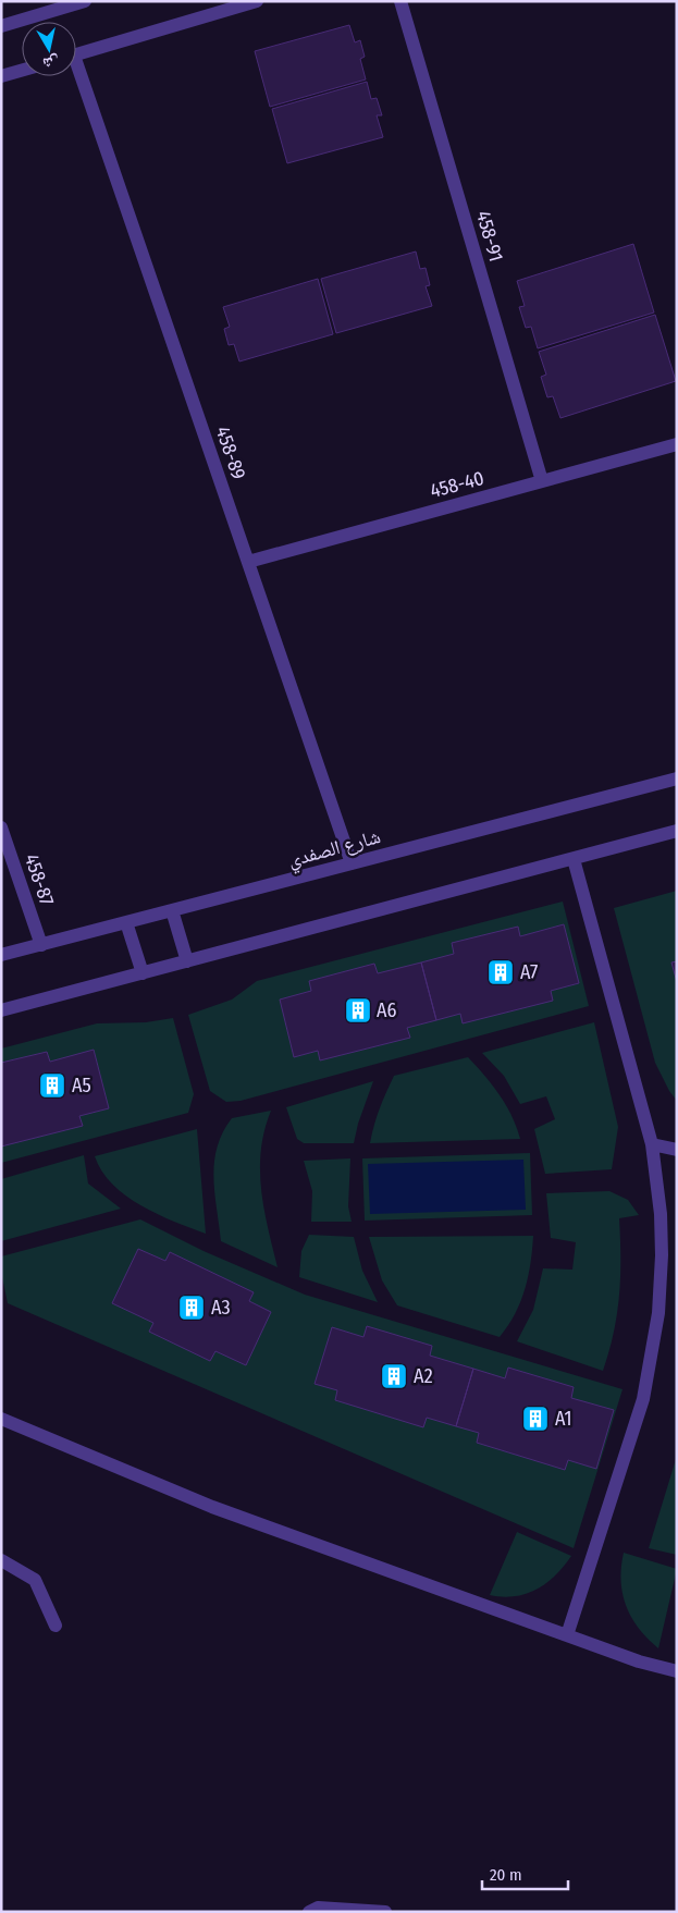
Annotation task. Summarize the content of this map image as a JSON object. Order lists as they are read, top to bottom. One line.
{"streets":{"street":["458-91","458-89","458-40","شارع الصفدي","458-87"]},"crossings":[["458-91","458-40"],["458-89","458-40"],["458-89","شارع الصفدي"],["شارع الصفدي","458-87"]],"places":{"building":["A7","A6","A5","A3","A2","A1"]},"scale_bar":"20 m","north":"bottom"}
